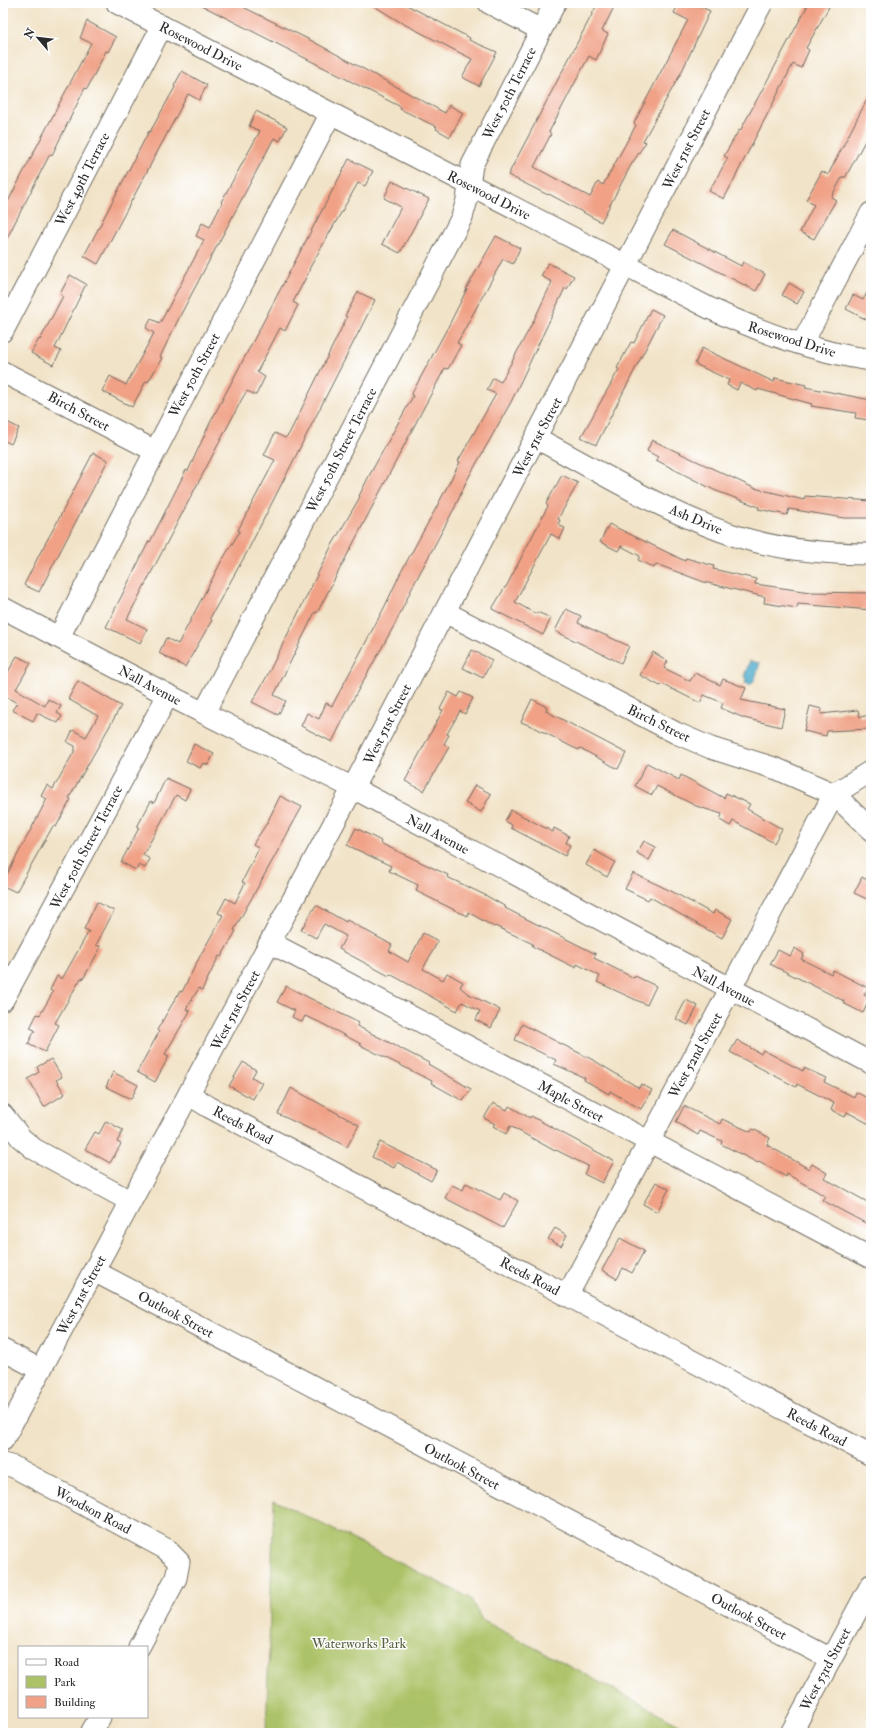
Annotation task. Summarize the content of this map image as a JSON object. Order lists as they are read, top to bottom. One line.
{"streets":{"street":["Rosewood Drive","West 50th Terrace","West 51st Street","West 49th Terrace","West 50th Street","Birch Street","West 50th Street Terrace","Ash Drive","Nall Avenue","West 52nd Street","Maple Street","Reeds Road","Outlook Street","Woodson Road","West 53rd Street"]},"crossings":[["Rosewood Drive","West 50th Terrace"],["Rosewood Drive","West 51st Street"],["Rosewood Drive","West 49th Terrace"],["Rosewood Drive","West 50th Street"],["Rosewood Drive","West 50th Street Terrace"],["West 50th Terrace","West 50th Street Terrace"],["West 51st Street","Birch Street"],["West 51st Street","Ash Drive"],["West 51st Street","Nall Avenue"],["West 51st Street","Maple Street"],["West 51st Street","Reeds Road"],["West 51st Street","Outlook Street"],["West 50th Street","Birch Street"],["West 50th Street","Nall Avenue"],["Birch Street","West 52nd Street"],["West 50th Street Terrace","Nall Avenue"],["Nall Avenue","West 52nd Street"],["West 52nd Street","Maple Street"],["West 52nd Street","Reeds Road"],["Outlook Street","West 53rd Street"]],"parks":["Waterworks Park"],"legend":["Road","Park","Building"],"north":"top left"}
